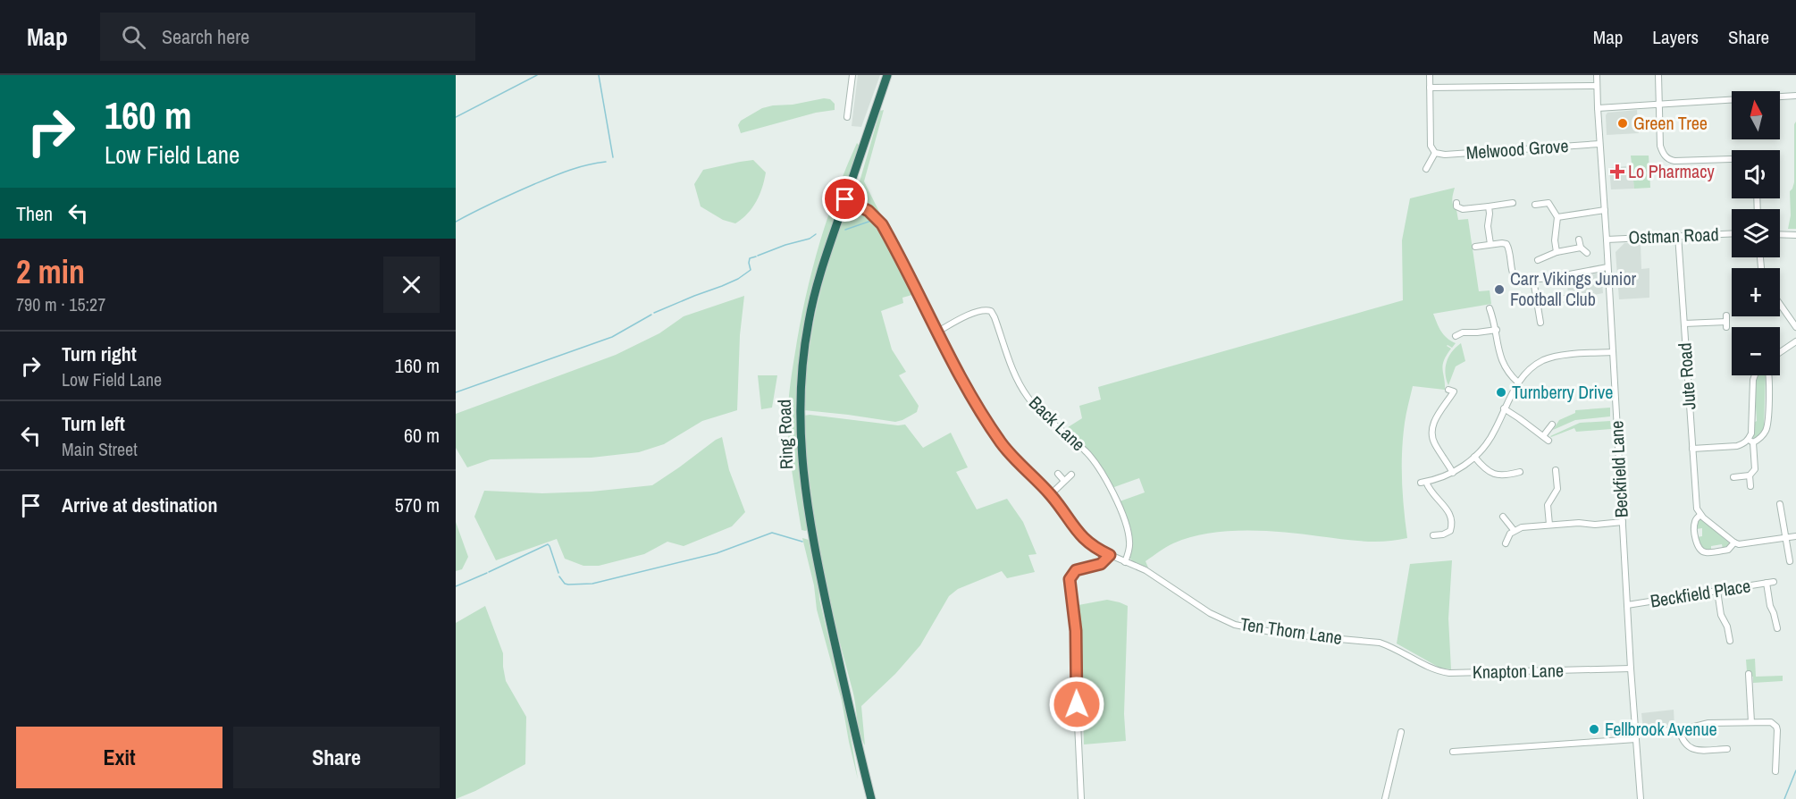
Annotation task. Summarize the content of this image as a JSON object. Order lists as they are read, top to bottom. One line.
{"streets":{"highway":["Ring Road"],"street":["Melwood Grove","Ostman Road","Jute Road","Back Lane","Beckfield Lane","Beckfield Place","Ten Thorn Lane","Knapton Lane"]},"crossings":[["Melwood Grove","Beckfield Lane"],["Ostman Road","Jute Road"],["Ostman Road","Beckfield Lane"],["Back Lane","Ten Thorn Lane"],["Ring Road","Ten Thorn Lane"],["Beckfield Lane","Beckfield Place"],["Beckfield Lane","Knapton Lane"],["Ten Thorn Lane","Knapton Lane"]],"places":{"other":["Green Tree","Carr Vikings Junior Football Club","Turnberry Drive","Fellbrook Avenue"],"health":["Lo Pharmacy"]},"north":"top","page":{"header":"Map","search":"Search here","nav":["Map","Layers","Share"],"turn":["160 m","Low Field Lane"],"map_buttons":["+","−"],"then":"Then","heading":["2 min","790 m · 15:27"],"list":[{"name":"Turn right","note":"Low Field Lane","value":"160 m"},{"name":"Turn left","note":"Main Street","value":"60 m"},{"name":"Arrive at destination","value":"570 m"}],"buttons":["Exit","Share"]}}
